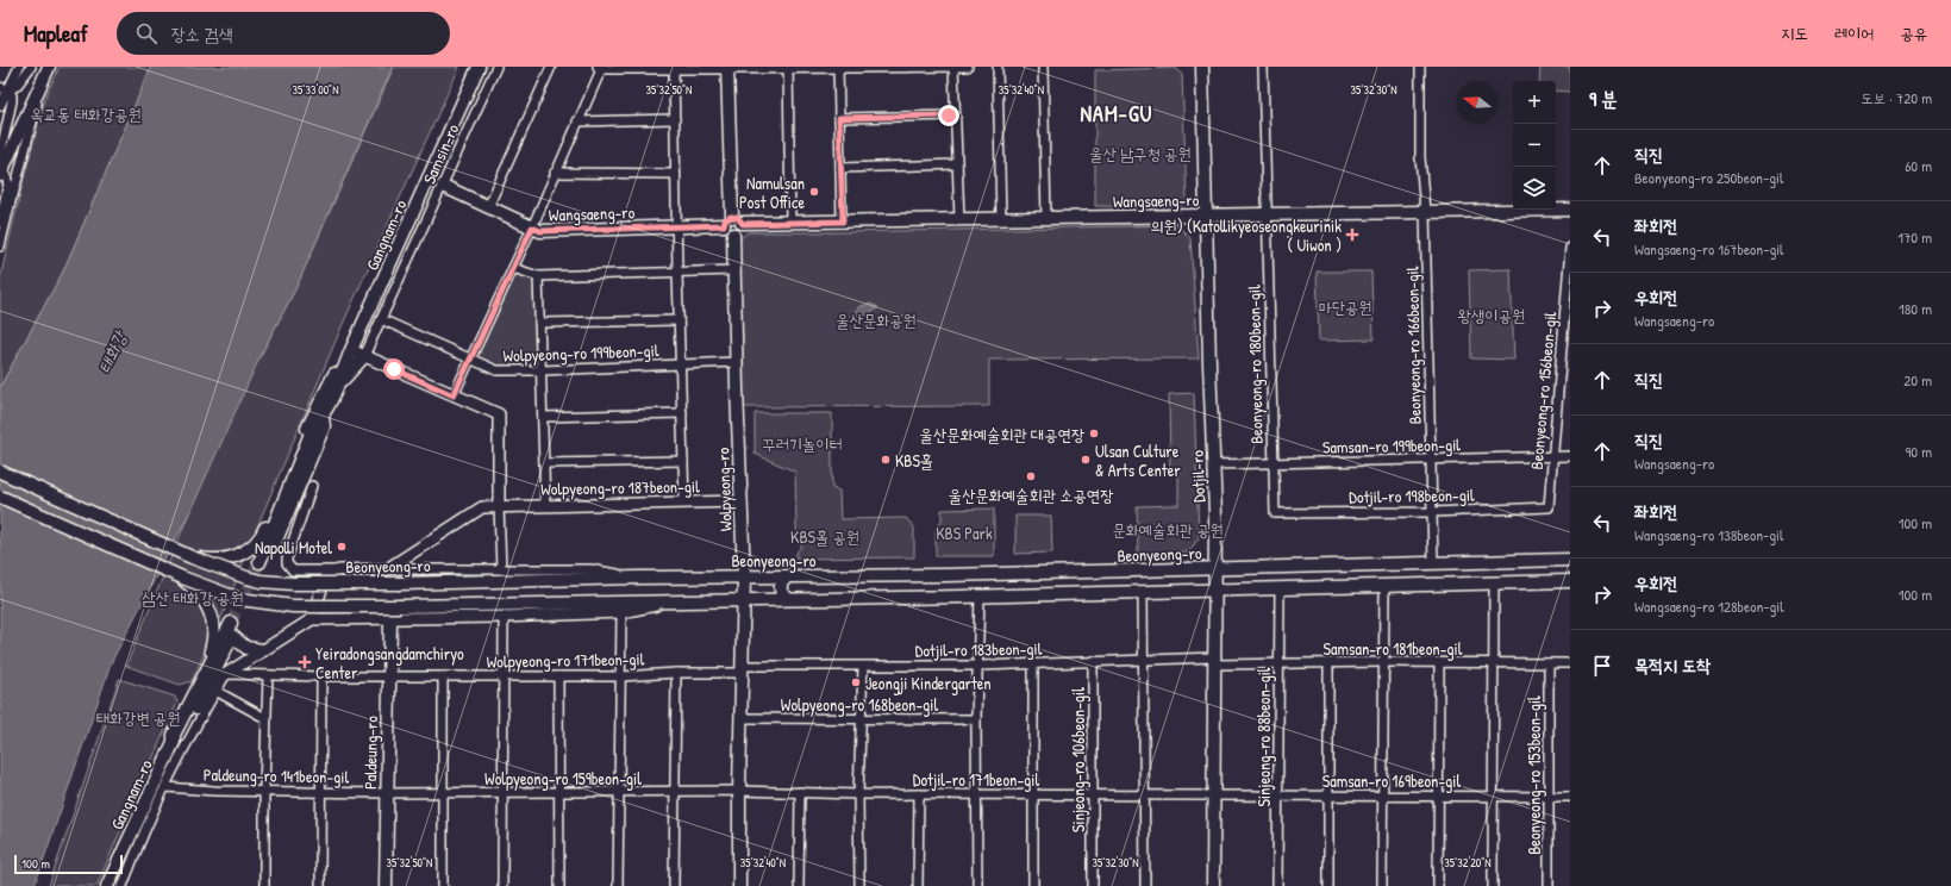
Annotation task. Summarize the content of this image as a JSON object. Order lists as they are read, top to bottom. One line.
{"streets":{"main road":["Wangsaeng-ro","Gangnam-ro","Dotjil-ro","Wolpyeong-ro","Beonyeong-ro","Paldeung-ro"],"street":["Samsin-ro","Beonyeong-ro 166beon-gil","Wolpyeong-ro 199beon-gil","Beonyeong-ro 180beon-gil","Beonyeong-ro 156beon-gil","Samsan-ro 199beon-gil","Wolpyeong-ro 187beon-gil","Dotjil-ro 198beon-gil","Samsan-ro 181beon-gil","Dotjil-ro 183beon-gil","Wolpyeong-ro 171beon-gil","Wolpyeong-ro 168beon-gil","Sinjeong-ro 88beon-gil","Sinjeong-ro 106beon-gil","Paldeung-ro 141beon-gil","Beonyeong-ro 153beon-gil","Wolpyeong-ro 159beon-gil","Dotjil-ro 171beon-gil","Samsan-ro 169beon-gil"]},"crossings":[["Samsin-ro","Wangsaeng-ro"],["Samsin-ro","Wolpyeong-ro 199beon-gil"],["Wangsaeng-ro","Beonyeong-ro 166beon-gil"],["Wangsaeng-ro","Beonyeong-ro 180beon-gil"],["Wangsaeng-ro","Dotjil-ro"],["Wangsaeng-ro","Wolpyeong-ro"],["Beonyeong-ro 166beon-gil","Samsan-ro 199beon-gil"],["Beonyeong-ro 166beon-gil","Dotjil-ro 198beon-gil"],["Beonyeong-ro 166beon-gil","Beonyeong-ro"],["Wolpyeong-ro 199beon-gil","Wolpyeong-ro"],["Beonyeong-ro 180beon-gil","Samsan-ro 199beon-gil"],["Beonyeong-ro 180beon-gil","Dotjil-ro 198beon-gil"],["Beonyeong-ro 156beon-gil","Samsan-ro 199beon-gil"],["Beonyeong-ro 156beon-gil","Dotjil-ro 198beon-gil"],["Samsan-ro 199beon-gil","Dotjil-ro"],["Dotjil-ro","Beonyeong-ro"],["Dotjil-ro","Samsan-ro 181beon-gil"],["Dotjil-ro","Dotjil-ro 183beon-gil"],["Dotjil-ro","Dotjil-ro 171beon-gil"],["Dotjil-ro","Samsan-ro 169beon-gil"],["Wolpyeong-ro 187beon-gil","Wolpyeong-ro"],["Wolpyeong-ro","Beonyeong-ro"],["Wolpyeong-ro","Dotjil-ro 183beon-gil"],["Wolpyeong-ro","Wolpyeong-ro 171beon-gil"],["Wolpyeong-ro","Wolpyeong-ro 168beon-gil"],["Wolpyeong-ro","Wolpyeong-ro 159beon-gil"],["Wolpyeong-ro","Dotjil-ro 171beon-gil"],["Samsan-ro 181beon-gil","Dotjil-ro 183beon-gil"],["Samsan-ro 181beon-gil","Sinjeong-ro 88beon-gil"],["Samsan-ro 181beon-gil","Beonyeong-ro 153beon-gil"],["Dotjil-ro 183beon-gil","Wolpyeong-ro 171beon-gil"],["Dotjil-ro 183beon-gil","Sinjeong-ro 106beon-gil"],["Wolpyeong-ro 171beon-gil","Paldeung-ro"],["Sinjeong-ro 88beon-gil","Samsan-ro 169beon-gil"],["Paldeung-ro","Paldeung-ro 141beon-gil"],["Paldeung-ro","Wolpyeong-ro 159beon-gil"],["Sinjeong-ro 106beon-gil","Dotjil-ro 171beon-gil"],["Paldeung-ro 141beon-gil","Wolpyeong-ro 159beon-gil"],["Beonyeong-ro 153beon-gil","Samsan-ro 169beon-gil"],["Wolpyeong-ro 159beon-gil","Dotjil-ro 171beon-gil"],["Dotjil-ro 171beon-gil","Samsan-ro 169beon-gil"]],"districts":["NAM-GU"],"water":["태화강"],"parks":["옥교동 태화강공원","울산 남구청 공원","마단공원","왕생이공원","울산문화공원","꾸러기놀이터","문화예술회관 공원","KBS Park","KBS홀 공원","삼산 태화강 공원","태화강변 공원"],"places":{"other":["Namulsan Post Office","울산문화예술회관 대공연장","KBS홀","Ulsan Culture & Arts Center","울산문화예술회관 소공연장","Napolli Motel","Jeongji Kindergarten"],"health":["의원) (Katollikyeoseongkeurinik ( Uiwon )","Yeiradongsangdamchiryo Center"]},"scale_bar":"100 m","north":"left","page":{"header":"Mapleaf","search":"장소 검색","nav":["지도","레이어","공유"],"heading":["9 분","도보 · 720 m"],"map_buttons":["+","−"],"list":[["직진","Beonyeong-ro 250beon-gil","60 m"],["좌회전","Wangsaeng-ro 167beon-gil","170 m"],["우회전","Wangsaeng-ro","180 m"],["직진","20 m"],["직진","Wangsaeng-ro","90 m"],["좌회전","Wangsaeng-ro 138beon-gil","100 m"],["우회전","Wangsaeng-ro 128beon-gil","100 m"],"목적지 도착"],"scale":"100 m"},"coordinates":["35°33'00\"N","35°32'50\"N","35°32'40\"N","35°32'30\"N","35°32'20\"N"]}
